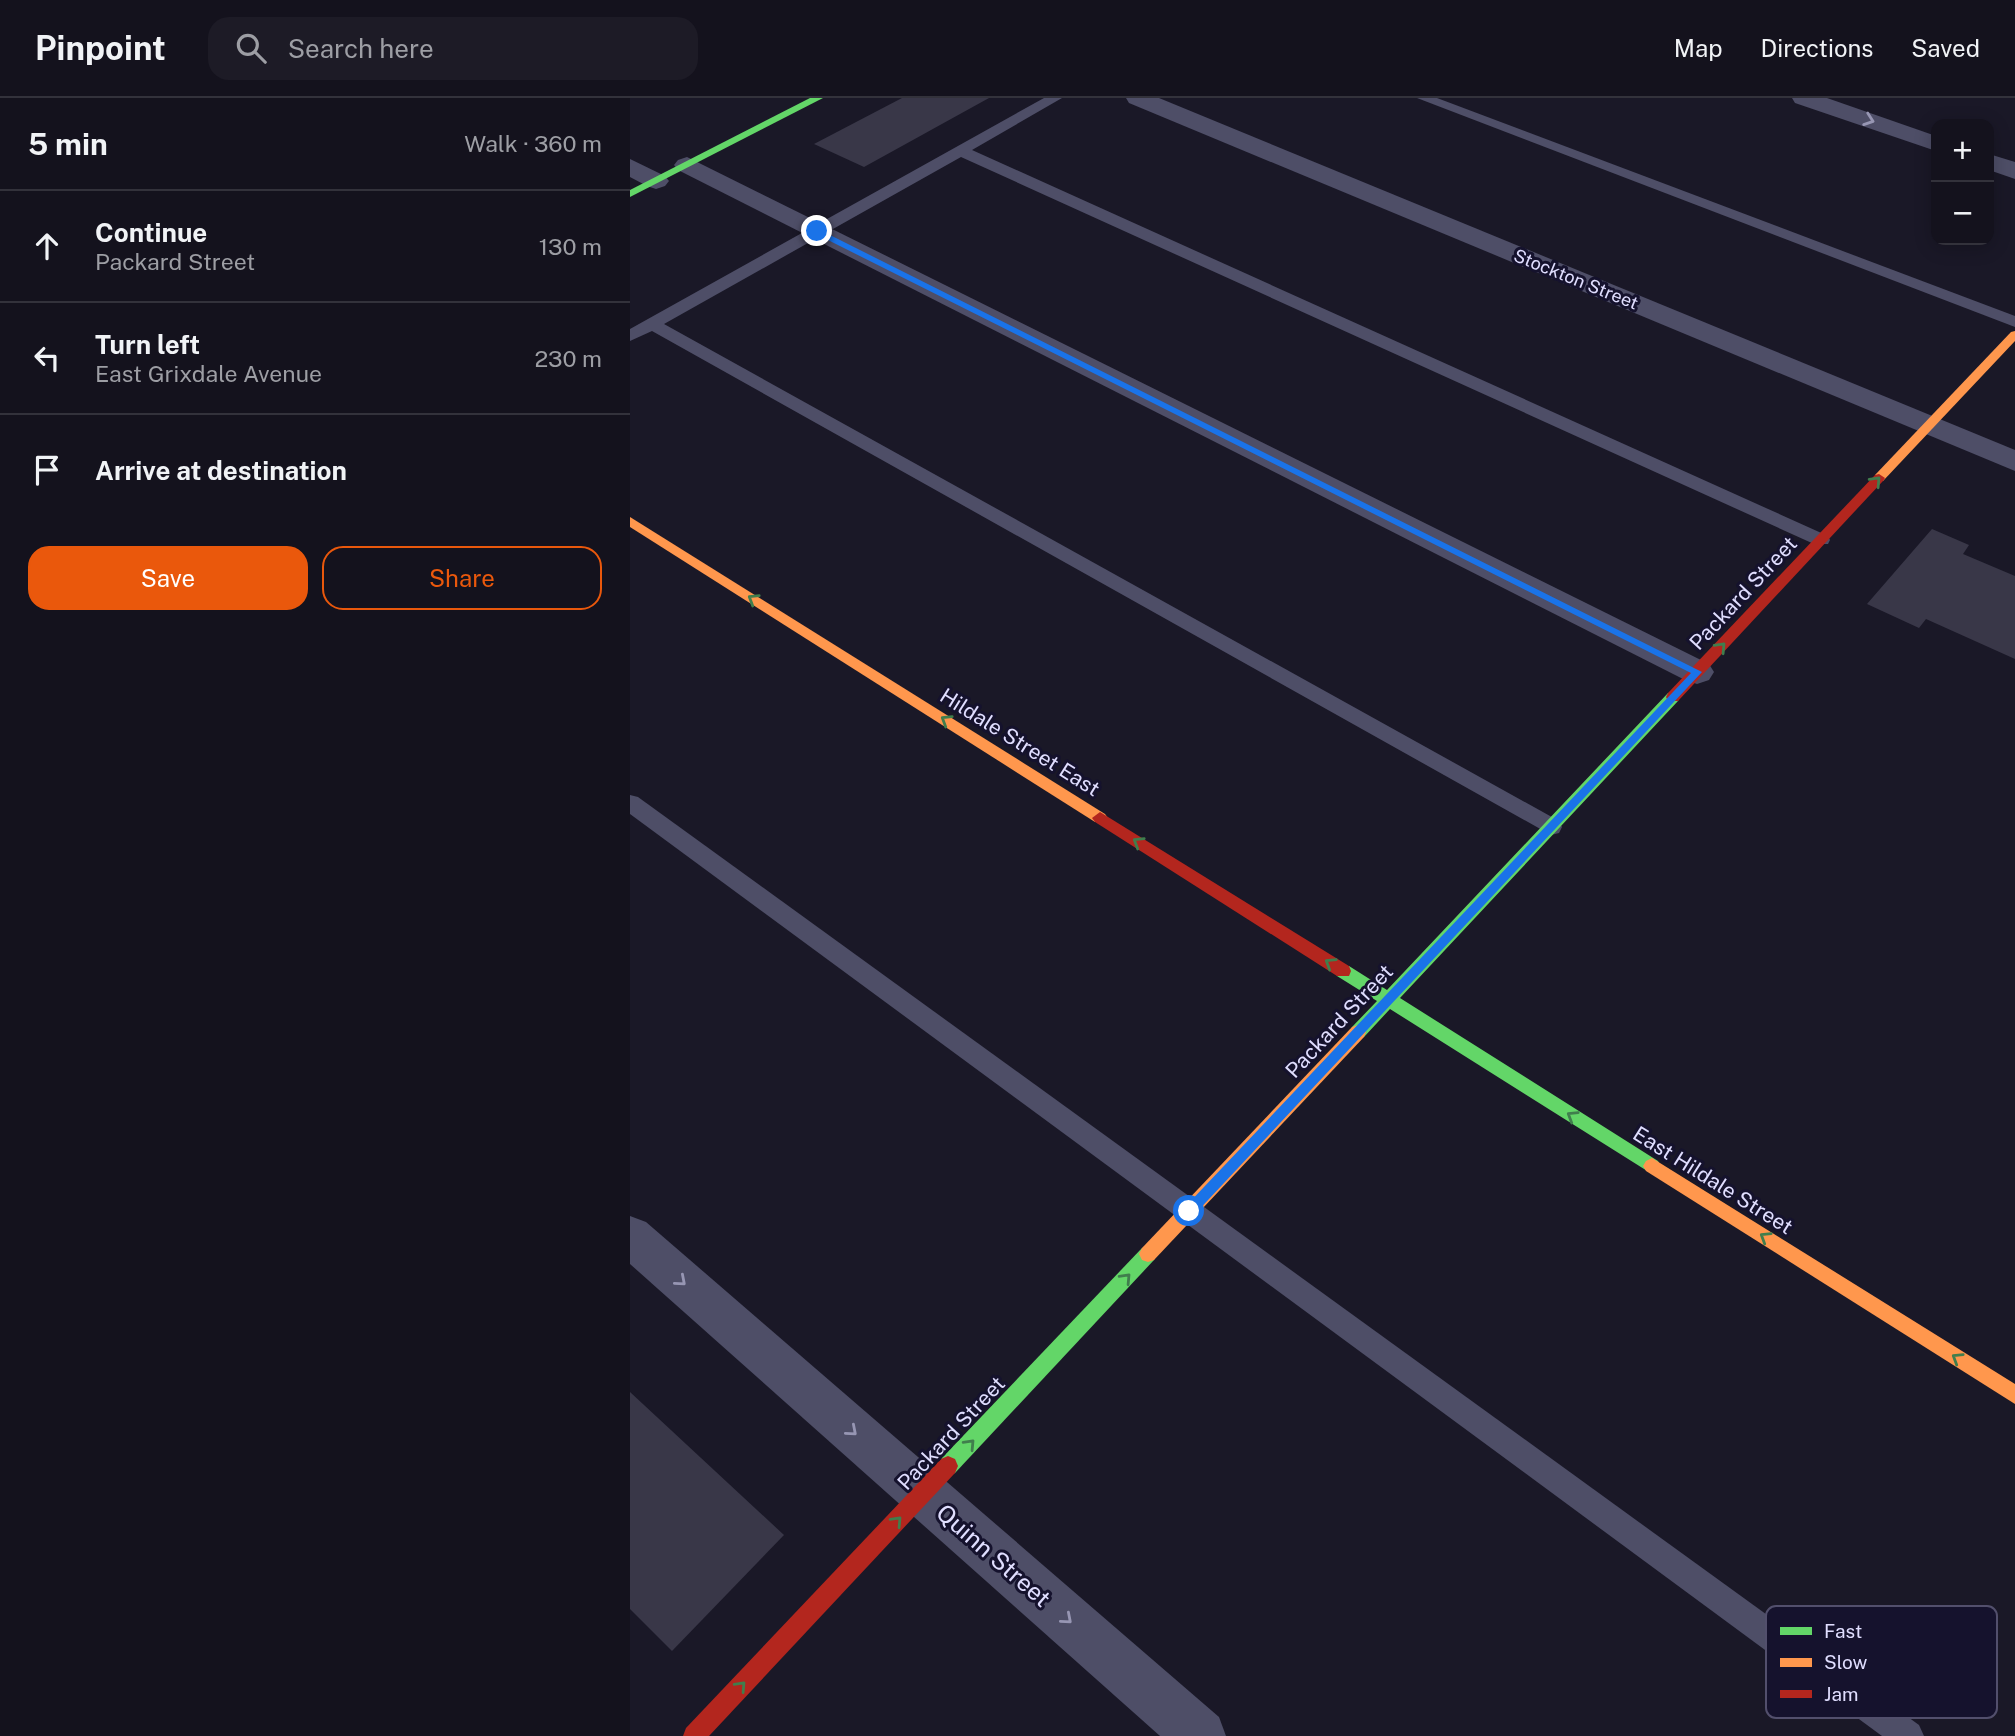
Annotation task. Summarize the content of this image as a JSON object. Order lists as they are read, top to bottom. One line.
{"streets":{"street":["Stockton Street","Packard Street","Hildale Street East","East Hildale Street","Quinn Street"]},"crossings":[["Stockton Street","Packard Street"],["Packard Street","Hildale Street East"],["Packard Street","East Hildale Street"],["Packard Street","Quinn Street"],["Hildale Street East","East Hildale Street"]],"one_way":["Packard Street","Hildale Street East","East Hildale Street","Quinn Street"],"legend":["Fast","Slow","Jam"],"page":{"header":"Pinpoint","search":"Search here","nav":["Map","Directions","Saved"],"heading":["5 min","Walk · 360 m"],"map_buttons":["+","−"],"list":[["Continue","Packard Street","130 m"],["Turn left","East Grixdale Avenue","230 m"],"Arrive at destination"],"buttons":["Save","Share"]}}
